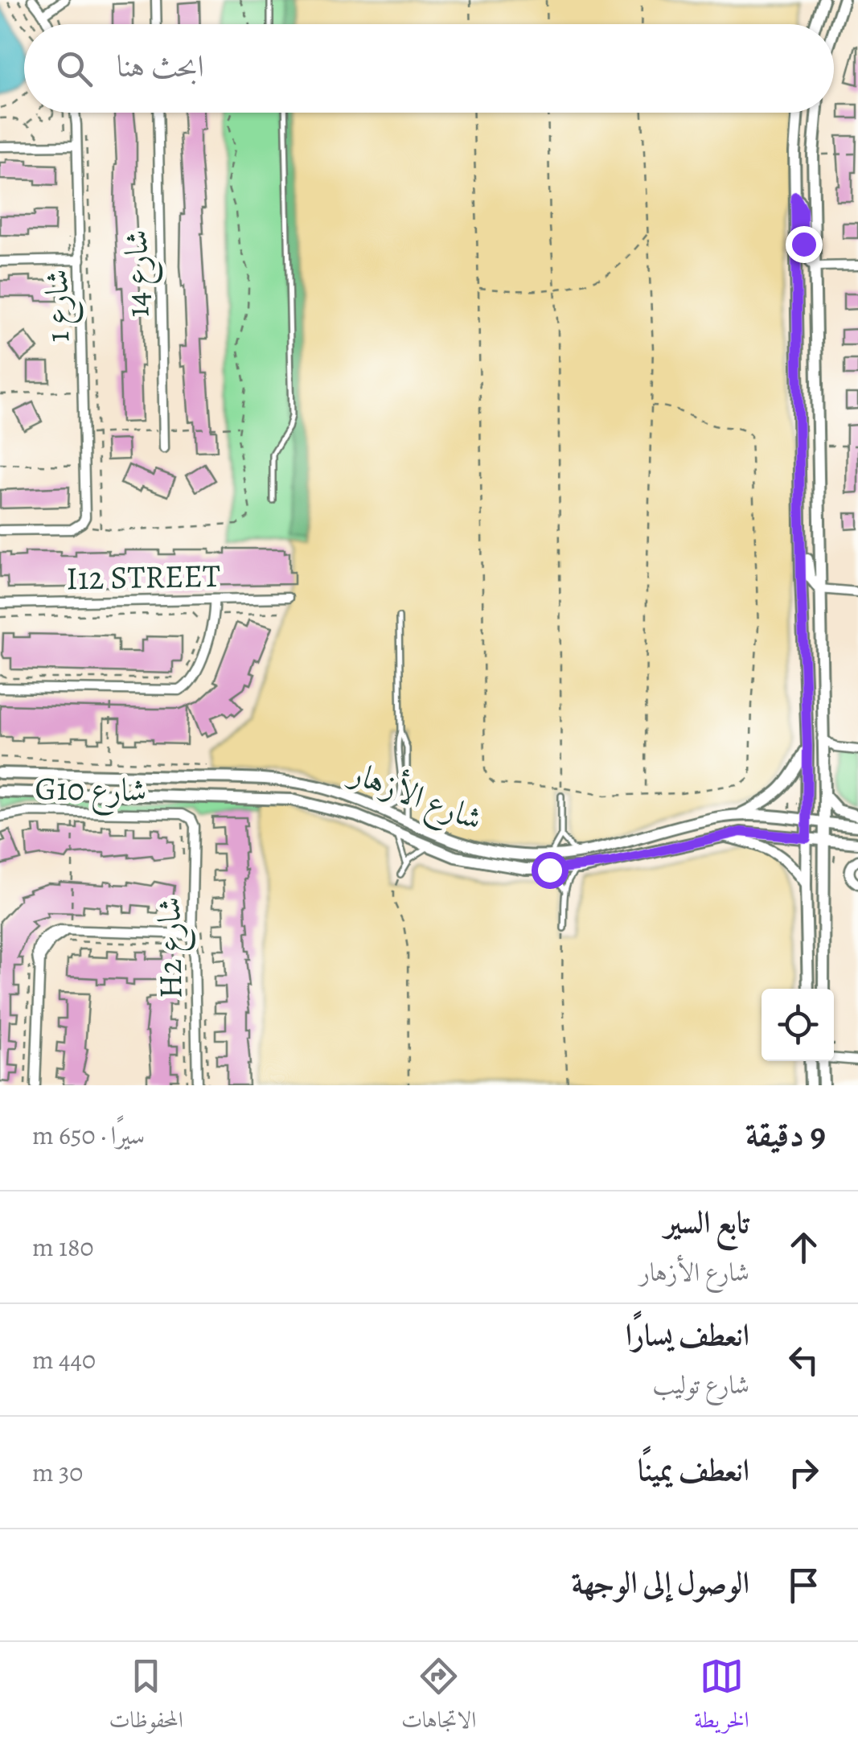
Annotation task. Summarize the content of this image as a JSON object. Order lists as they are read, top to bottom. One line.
{"streets":{"street":["شارع 14","شارع 1","I12 STREET","G10 شارع","شارع الأزهار","H2 شارع"]},"crossings":[["G10 شارع","H2 شارع"]],"page":{"search":"ابحث هنا","heading":["9 دقيقة","سيرًا · 650 m"],"list":[["تابع السير","شارع الأزهار","180 m"],["انعطف يسارًا","شارع توليب","440 m"],["انعطف يمينًا","30 m"],"الوصول إلى الوجهة"],"nav":["الخريطة","الاتجاهات","المحفوظات"]}}
